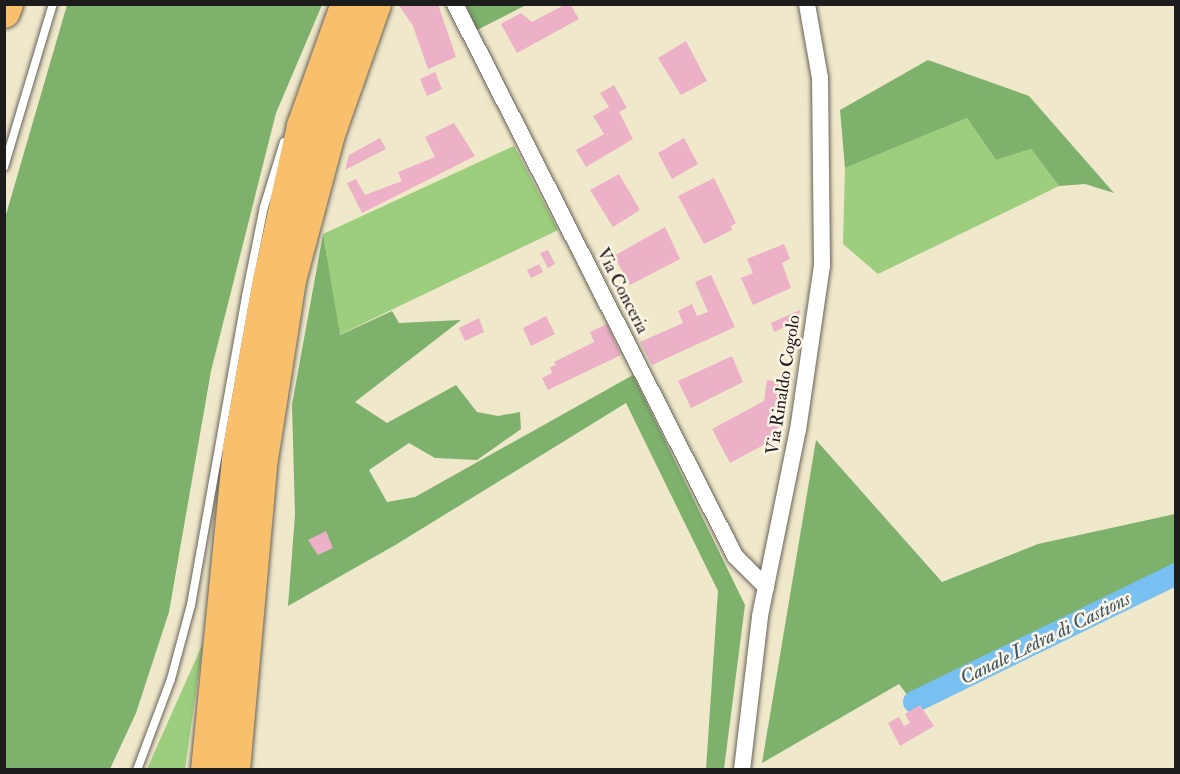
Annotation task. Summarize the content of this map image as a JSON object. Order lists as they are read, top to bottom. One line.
{"streets":{"street":["Via Conceria","Via Rinaldo Cogolo"]},"crossings":[["Via Conceria","Via Rinaldo Cogolo"]],"water":["Canale Ledra di Castions"]}
